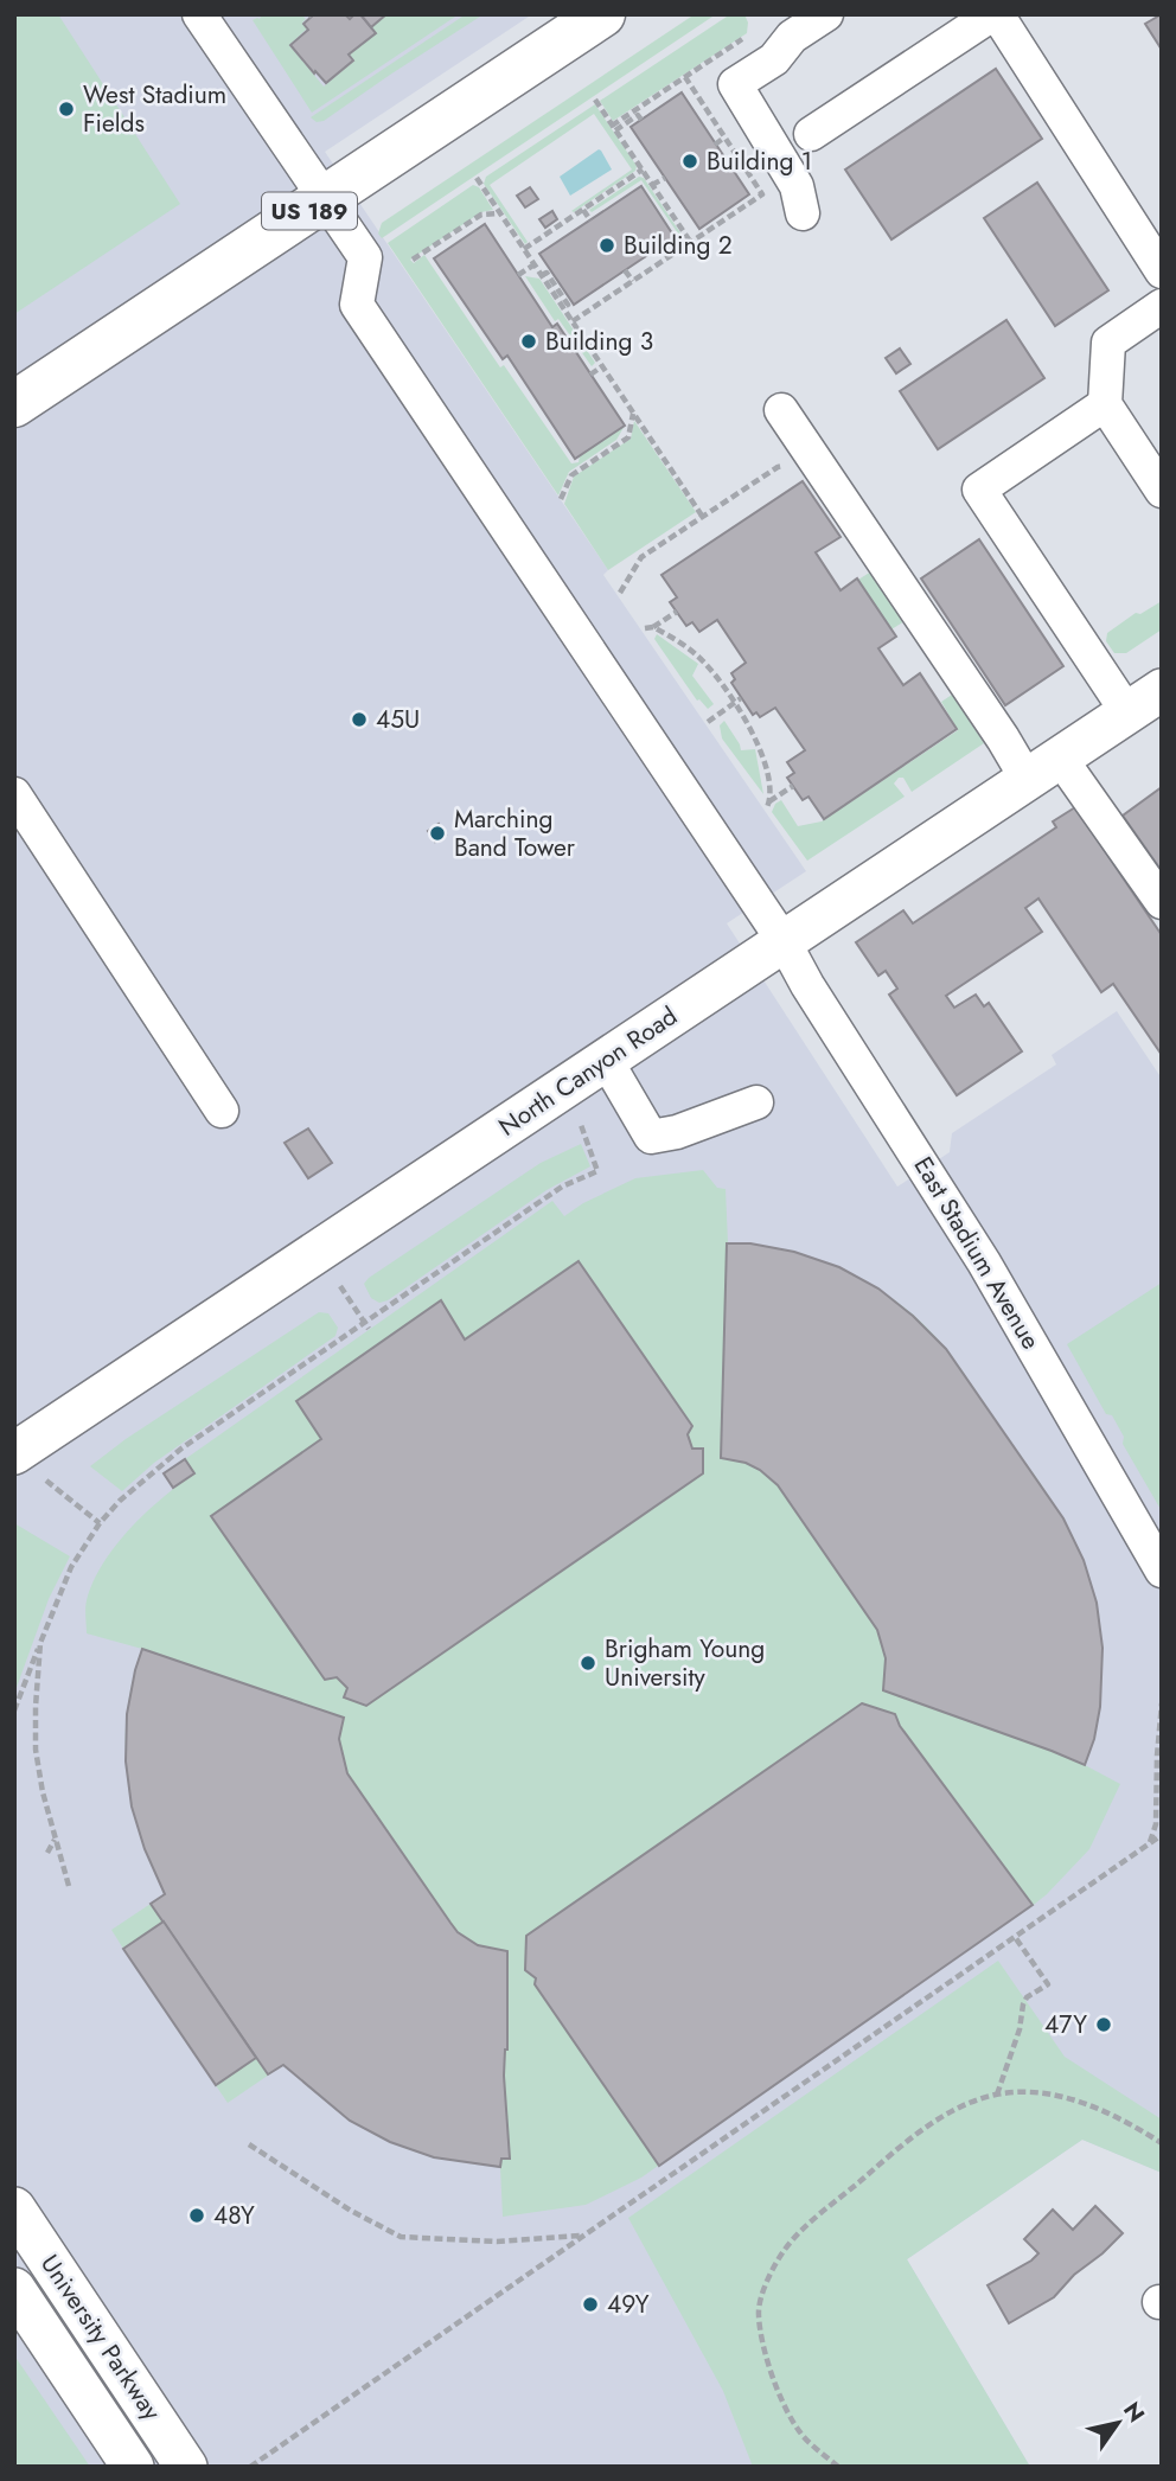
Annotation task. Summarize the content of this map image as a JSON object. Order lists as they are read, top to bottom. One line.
{"streets":{"highway":["US 189"],"main road":["North Canyon Road","University Parkway"],"street":["East Stadium Avenue"]},"crossings":[["US 189","East Stadium Avenue"],["North Canyon Road","East Stadium Avenue"]],"places":["West Stadium Fields","Building 1","Building 2","Building 3","45U","Marching Band Tower","Brigham Young University","47Y","48Y","49Y"],"north":"top right"}
